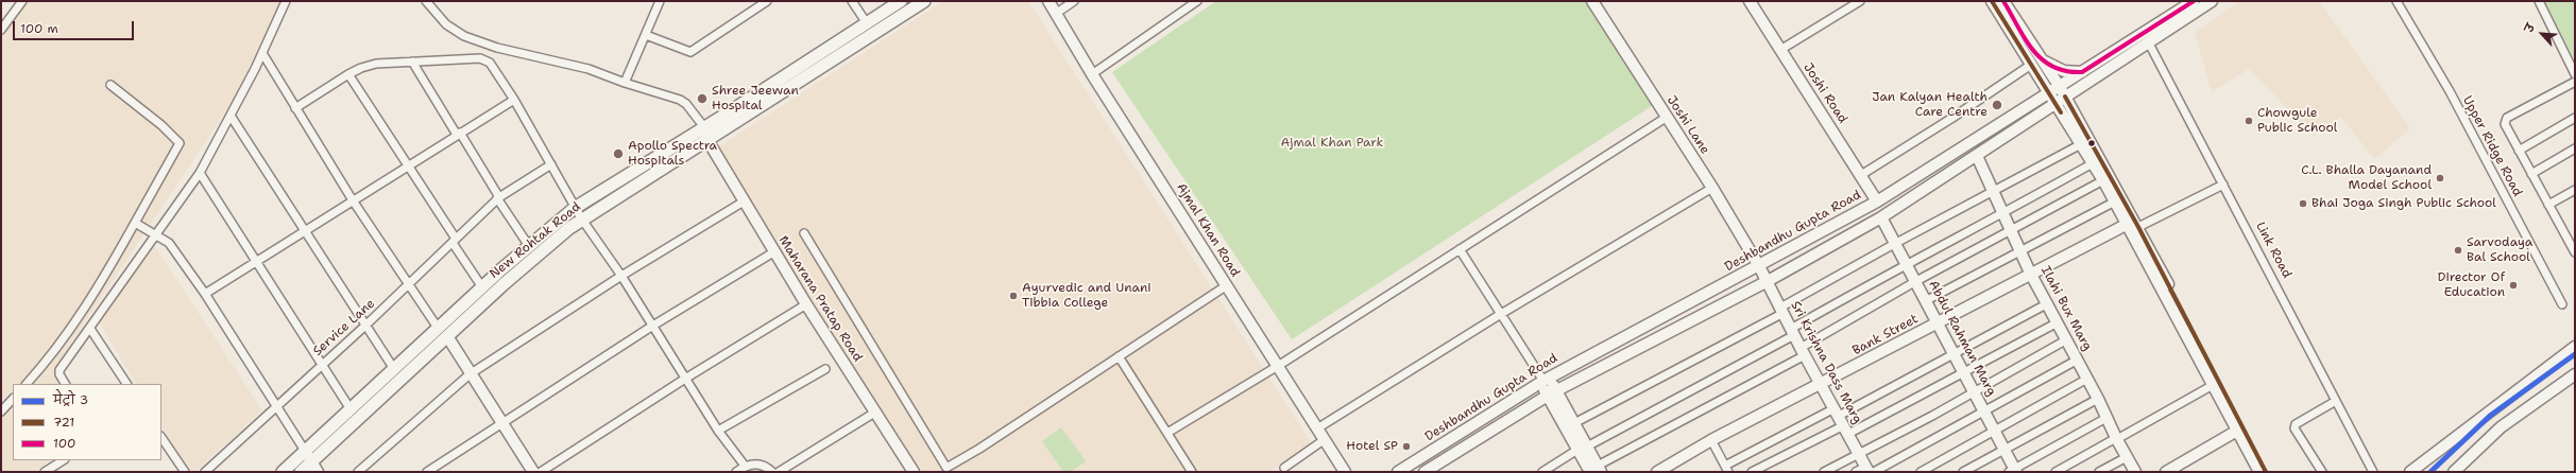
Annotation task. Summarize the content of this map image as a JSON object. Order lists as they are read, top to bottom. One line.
{"streets":{"main road":["New Rohtak Road"],"street":["Joshi Road","Joshi Lane","Upper Ridge Road","Ajmal Khan Road","Deshbandhu Gupta Road","Link Road","Maharana Pratap Road","Ilahi Bux Marg","Service Lane","Bank Street","Abdul Rahman Marg","Sri Krishna Dass Marg"]},"crossings":[["Joshi Road","Deshbandhu Gupta Road"],["Joshi Lane","Deshbandhu Gupta Road"],["Joshi Lane","Sri Krishna Dass Marg"],["Deshbandhu Gupta Road","Link Road"],["Deshbandhu Gupta Road","Ilahi Bux Marg"],["Deshbandhu Gupta Road","Abdul Rahman Marg"],["Deshbandhu Gupta Road","Sri Krishna Dass Marg"],["New Rohtak Road","Maharana Pratap Road"],["Ilahi Bux Marg","Bank Street"],["Bank Street","Abdul Rahman Marg"],["Bank Street","Sri Krishna Dass Marg"]],"parks":["Ajmal Khan Park"],"places":["Shree Jeewan Hospital","Jan Kalyan Health Care Centre","Chowgule Public School","Apollo Spectra Hospitals","C.L. Bhalla Dayanand Model School","Bhai Joga Singh Public School","Sarvodaya Bal School","Director Of Education","Ayurvedic and Unani Tibbia College","Hotel SP"],"lines":["transit line 721","transit line 100","metro line 3"],"legend":["मेट्रो 3","721","100"],"scale_bar":"100 m","north":"top left"}
